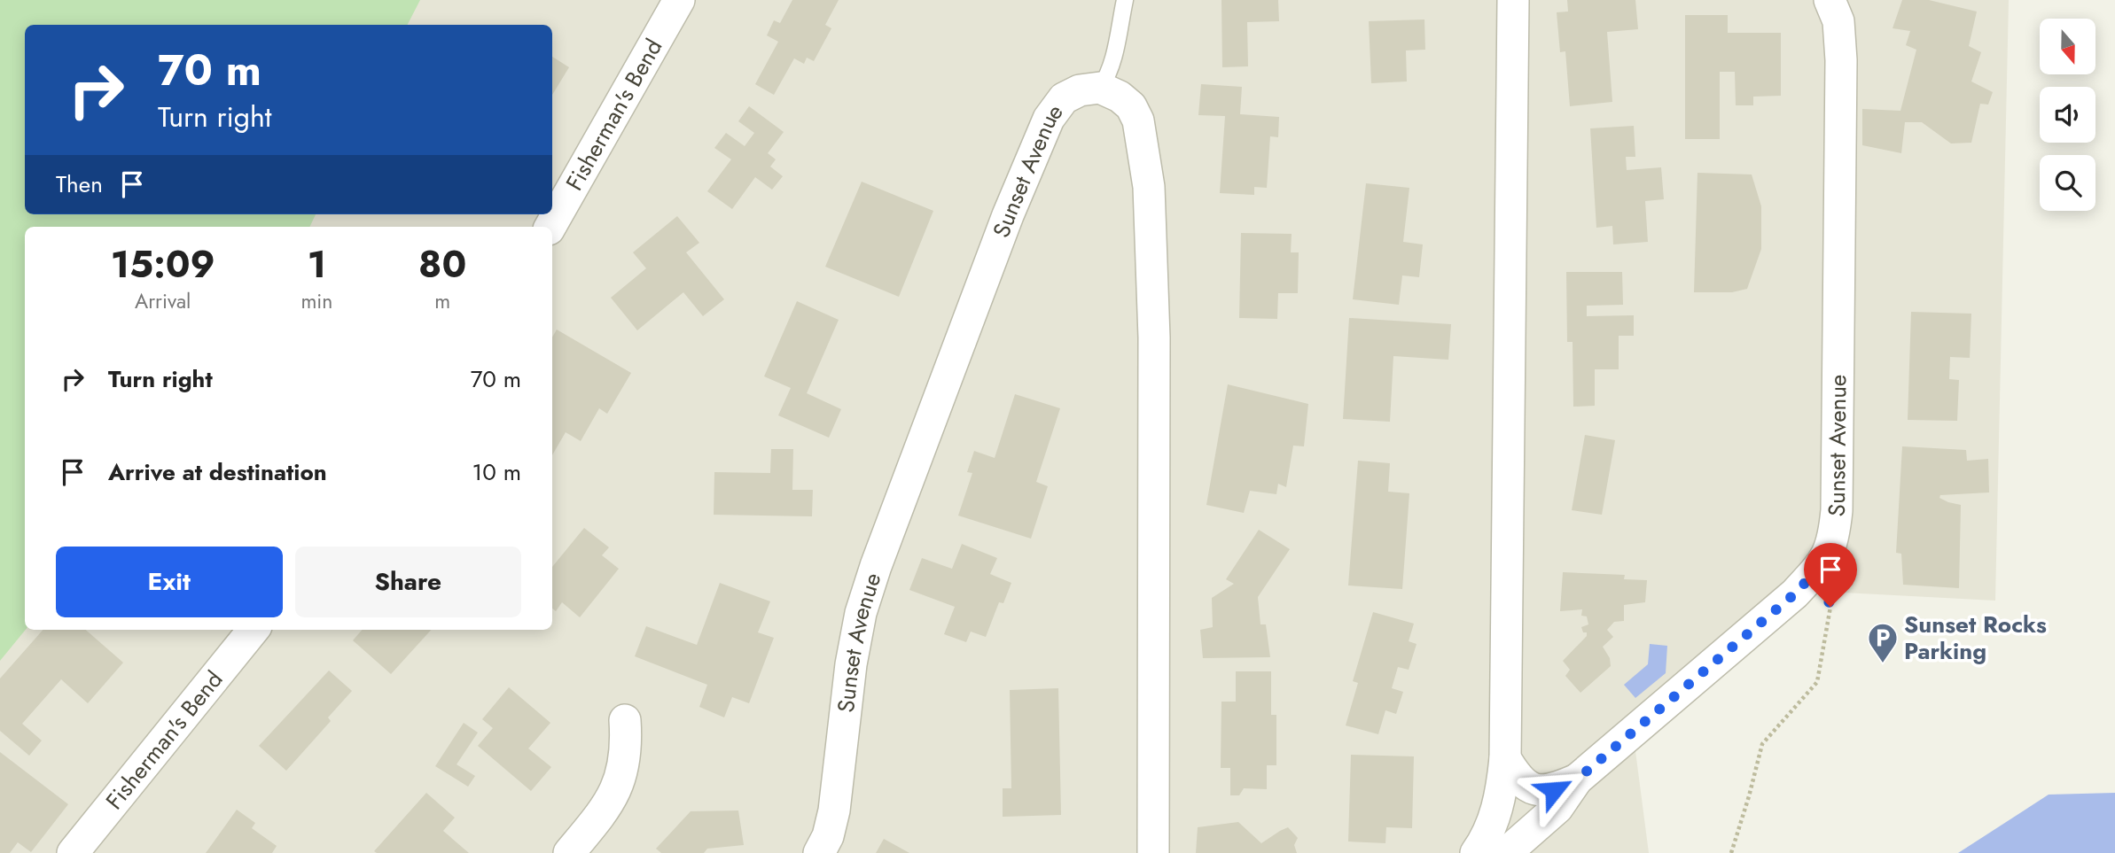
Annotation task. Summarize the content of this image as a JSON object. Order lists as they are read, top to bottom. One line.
{"streets":{"street":["Fisherman's Bend","Sunset Avenue"]},"places":{"parking":["Sunset Rocks Parking"]},"north":"bottom","page":{"turn":["70 m","Turn right"],"then":"Then","eta":["15:09","Arrival","1","min","80","m"],"list":[{"name":"Turn right","value":"70 m"},{"name":"Arrive at destination","value":"10 m"}],"buttons":["Exit","Share"]}}
